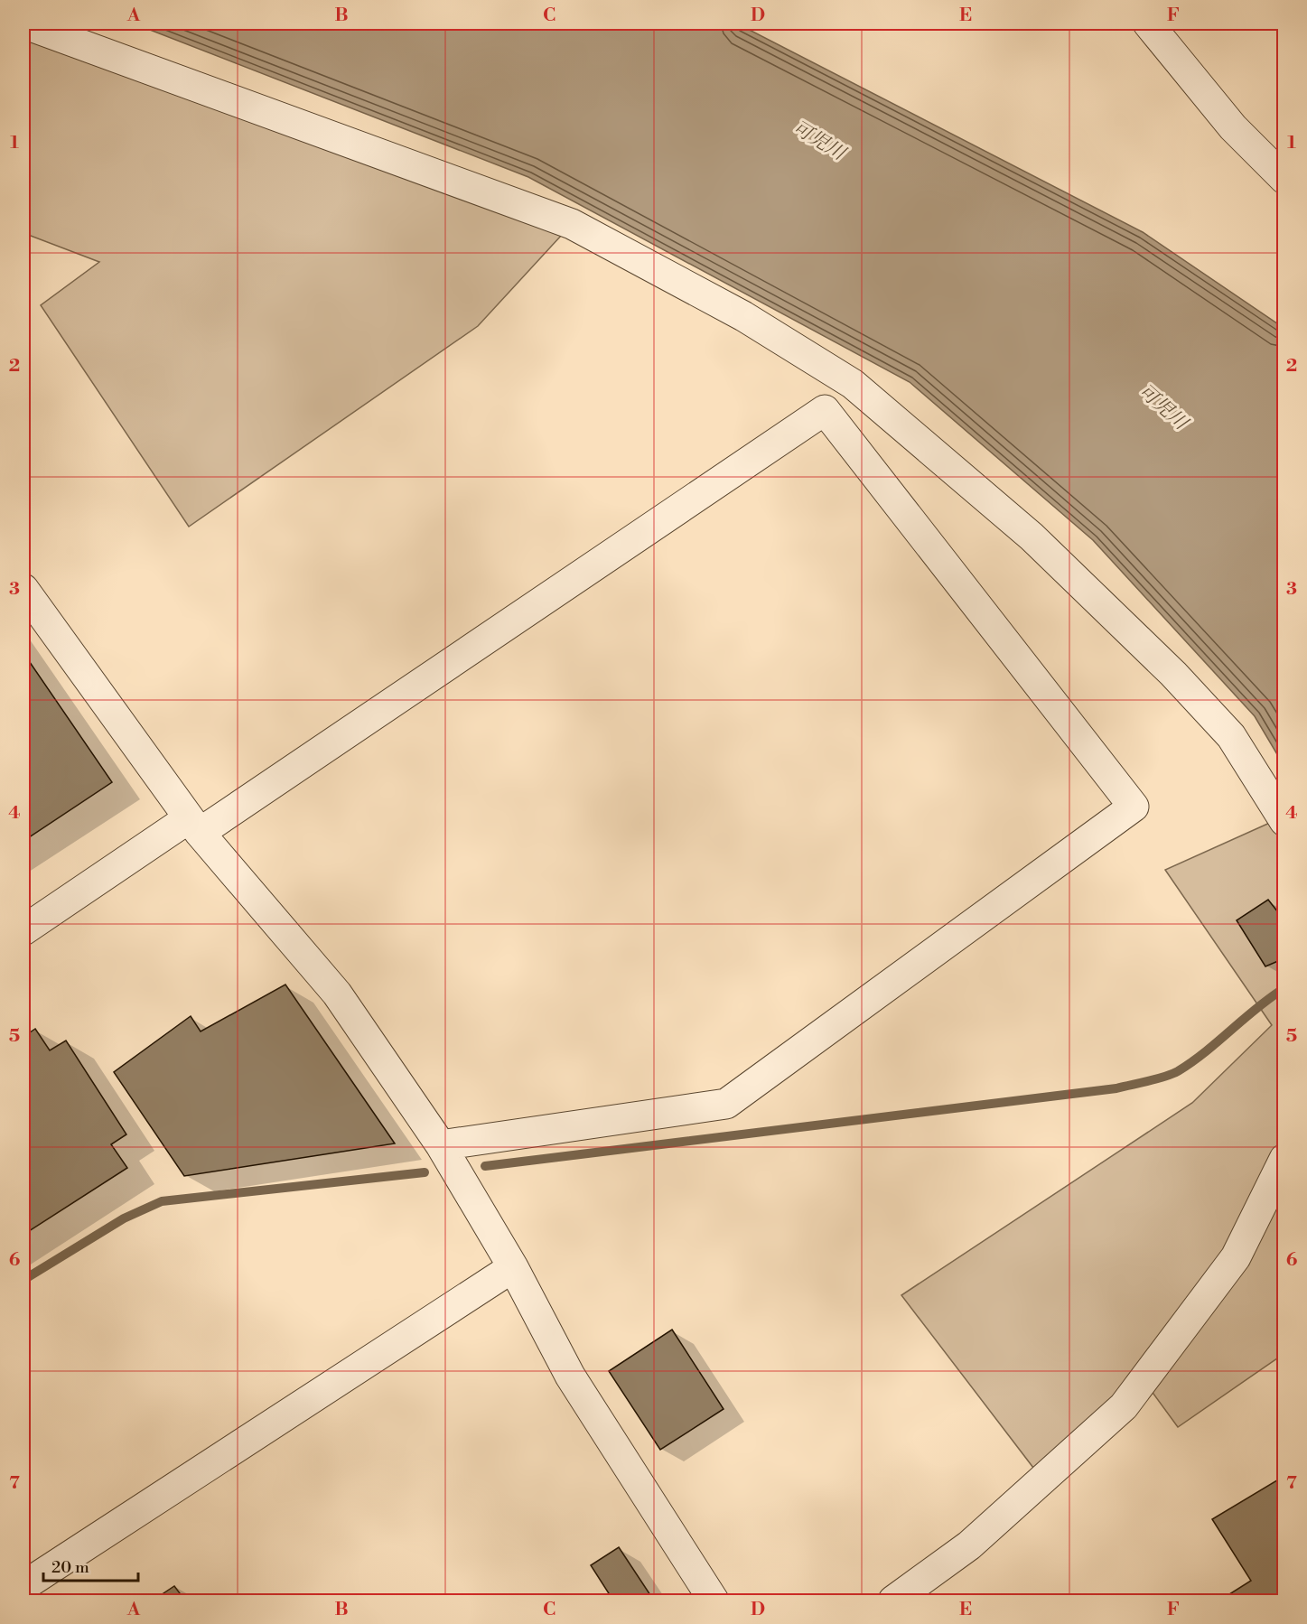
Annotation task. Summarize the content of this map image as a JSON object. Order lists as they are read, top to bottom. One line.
{"water":["可児川"],"scale_bar":"20 m","grid":{"columns":["A","B","C","D","E","F"],"rows":["1","2","3","4","5","6","7"]}}
